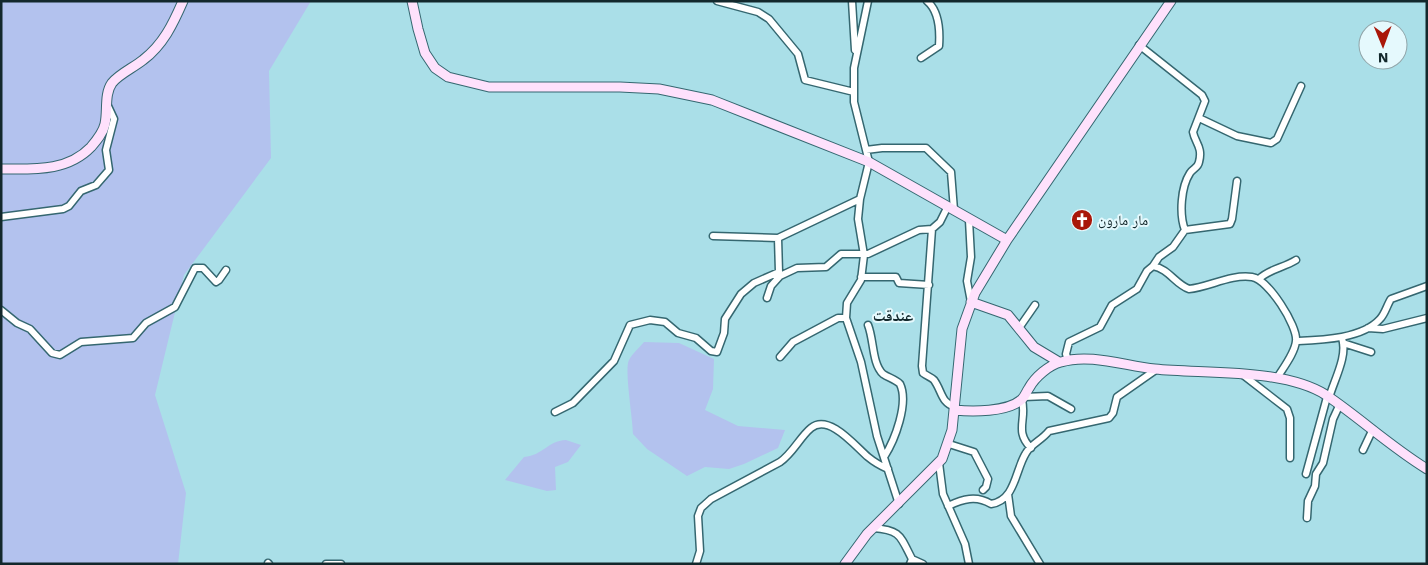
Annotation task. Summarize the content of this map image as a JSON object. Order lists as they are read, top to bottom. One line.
{"districts":["عندقت"],"places":{"church":["مار مارون"]},"north":"bottom"}
